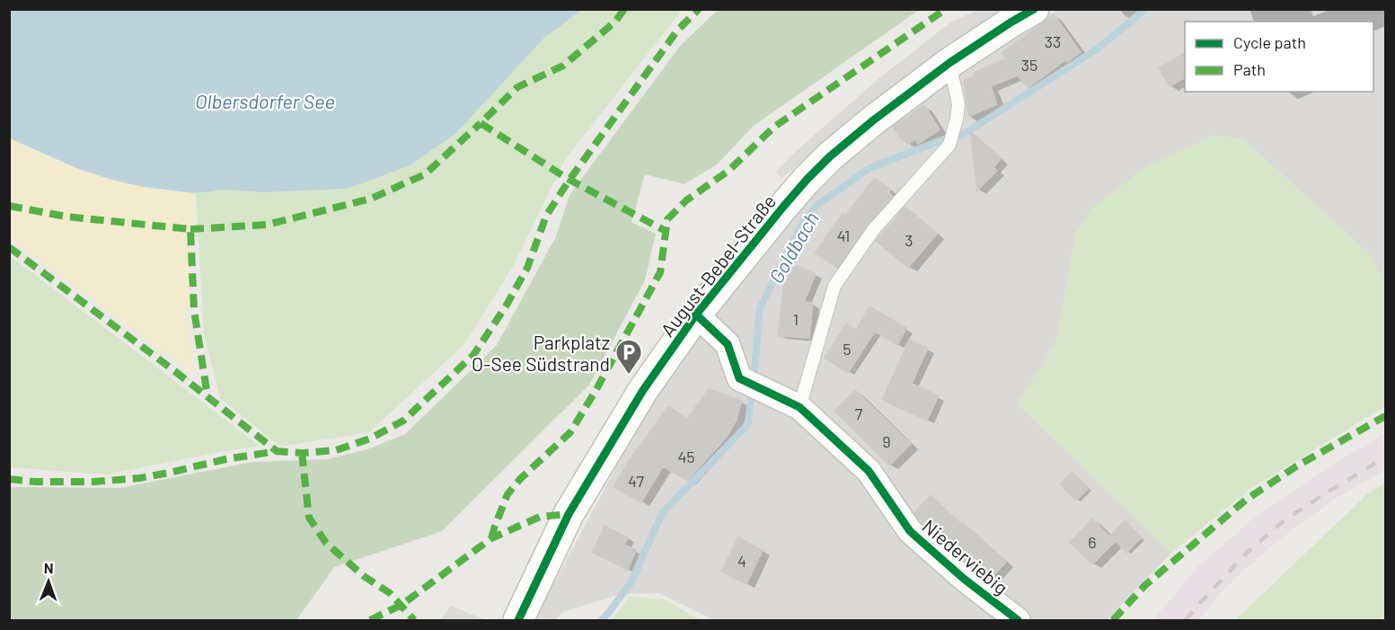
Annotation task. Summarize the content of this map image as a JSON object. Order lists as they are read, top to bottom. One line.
{"streets":{"street":["August-Bebel-Straße","Niederviebig"]},"crossings":[["August-Bebel-Straße","Niederviebig"]],"water":["Olbersdorfer See","Goldbach"],"places":{"parking":["Parkplatz O-See Südstrand"]},"house_numbers":["33","35","41","3","1","5","7","9","45","47","6","4"],"legend":["Cycle path","Path"],"north":"top"}
